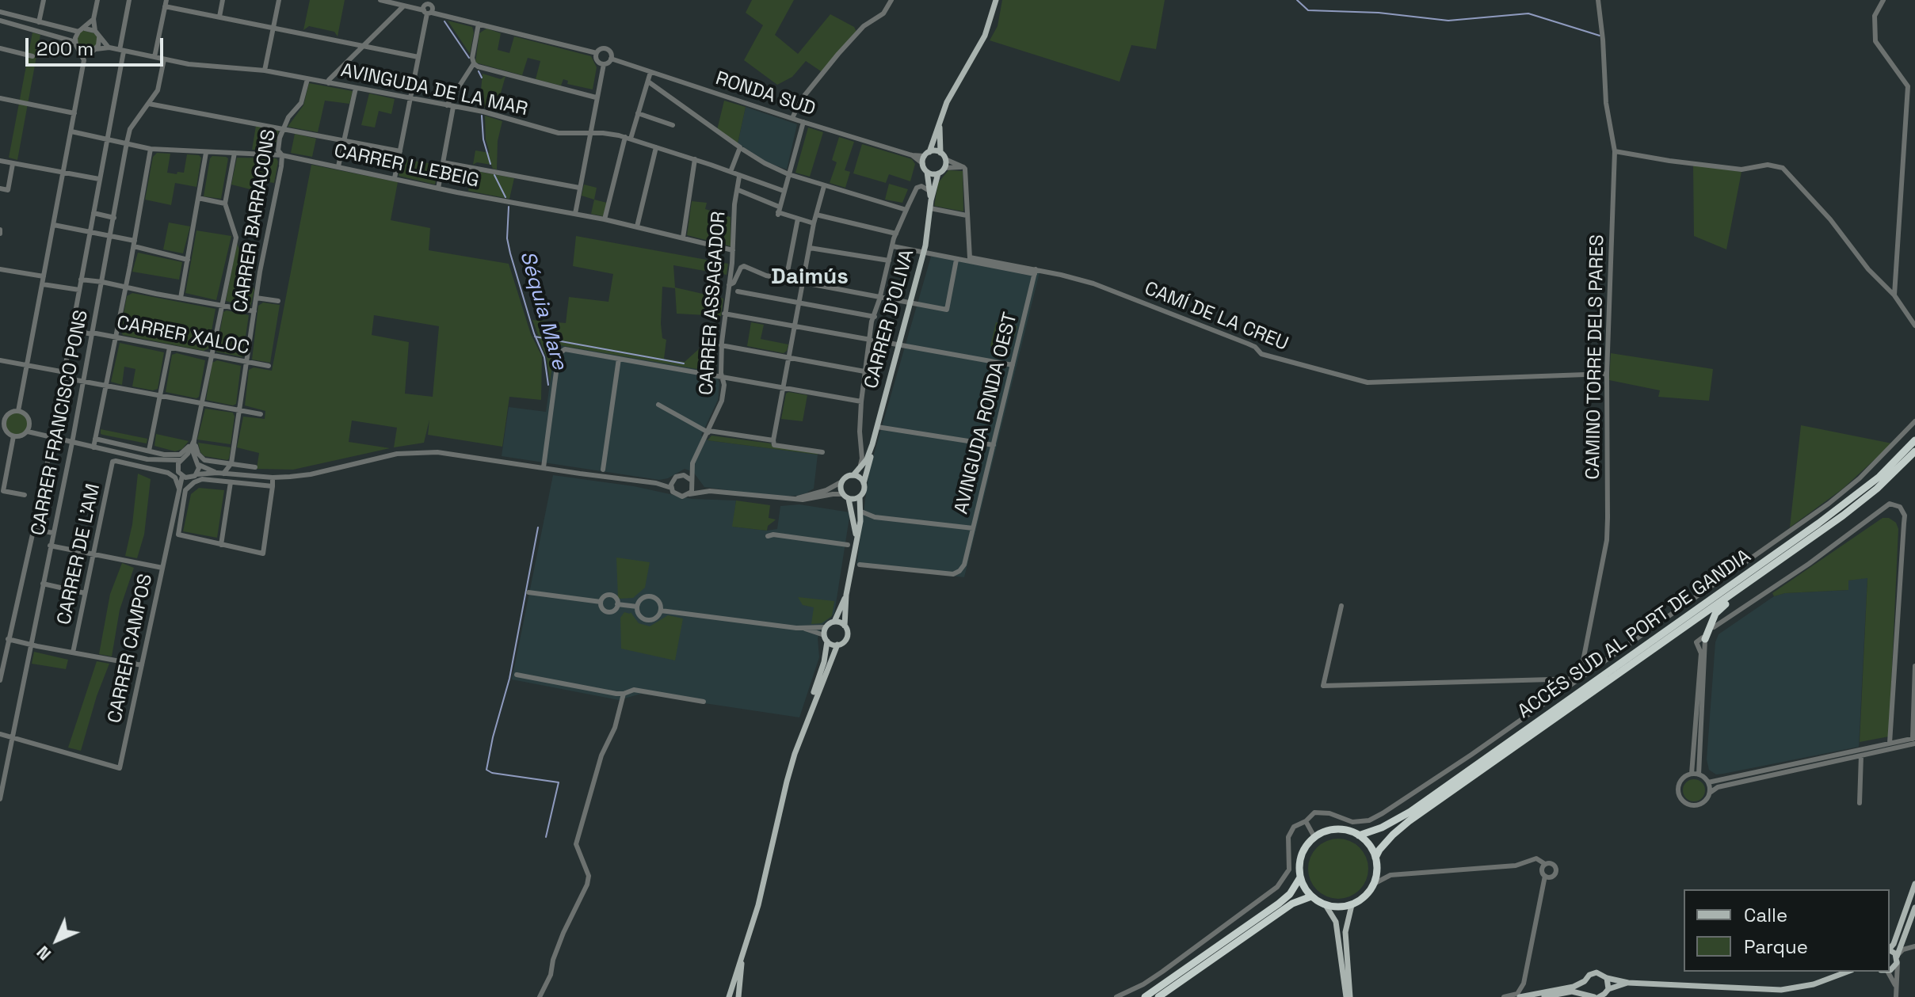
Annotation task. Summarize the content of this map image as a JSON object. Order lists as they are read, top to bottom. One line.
{"streets":{"highway":["ACCÉS SUD AL PORT DE GANDIA"],"main road":["CARRER D'OLIVA"],"street":["AVINGUDA DE LA MAR","RONDA SUD","CARRER LLEBEIG","CARRER BARRACONS","CARRER ASSAGADOR","CAMÍ DE LA CREU","CARRER XALOC","CAMINO TORRE DELS PARES","AVINGUDA RONDA OEST","CARRER FRANCISCO PONS","CARRER DE L'AM","CARRER CAMPOS"]},"crossings":[["AVINGUDA DE LA MAR","CARRER BARRACONS"],["AVINGUDA DE LA MAR","CARRER ASSAGADOR"],["AVINGUDA DE LA MAR","CARRER FRANCISCO PONS"],["CARRER LLEBEIG","CARRER BARRACONS"],["CARRER LLEBEIG","CARRER ASSAGADOR"],["CARRER LLEBEIG","CARRER FRANCISCO PONS"],["CARRER BARRACONS","CARRER XALOC"],["CAMÍ DE LA CREU","CARRER D'OLIVA"],["CAMÍ DE LA CREU","CAMINO TORRE DELS PARES"],["CAMÍ DE LA CREU","AVINGUDA RONDA OEST"],["CARRER XALOC","CARRER FRANCISCO PONS"],["CARRER FRANCISCO PONS","CARRER CAMPOS"]],"districts":["Daimús"],"water":["Séquia Mare"],"legend":["Calle","Parque"],"scale_bar":"200 m","north":"bottom left"}
